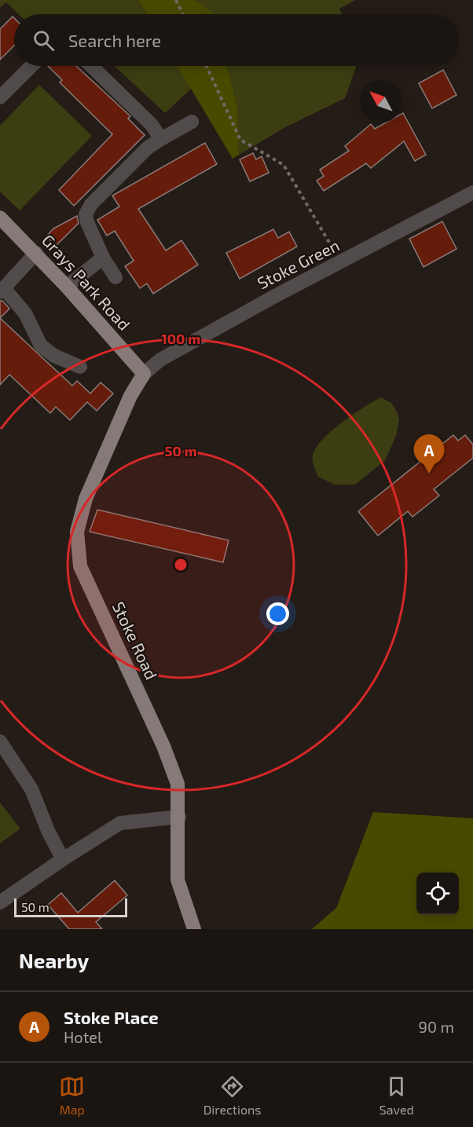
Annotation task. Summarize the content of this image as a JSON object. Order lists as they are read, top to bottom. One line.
{"streets":{"main road":["Grays Park Road","Stoke Road"],"street":["Stoke Green"]},"crossings":[["Stoke Green","Grays Park Road"],["Stoke Green","Stoke Road"],["Grays Park Road","Stoke Road"]],"scale_bar":"50 m","north":"top left","page":{"search":"Search here","pins":"A","scale":"50 m","heading":"Nearby","list":[{"mark":"A","name":"Stoke Place","note":"Hotel","value":"90 m"}],"nav":["Map","Directions","Saved"]},"rings":["100 m","50 m"]}
